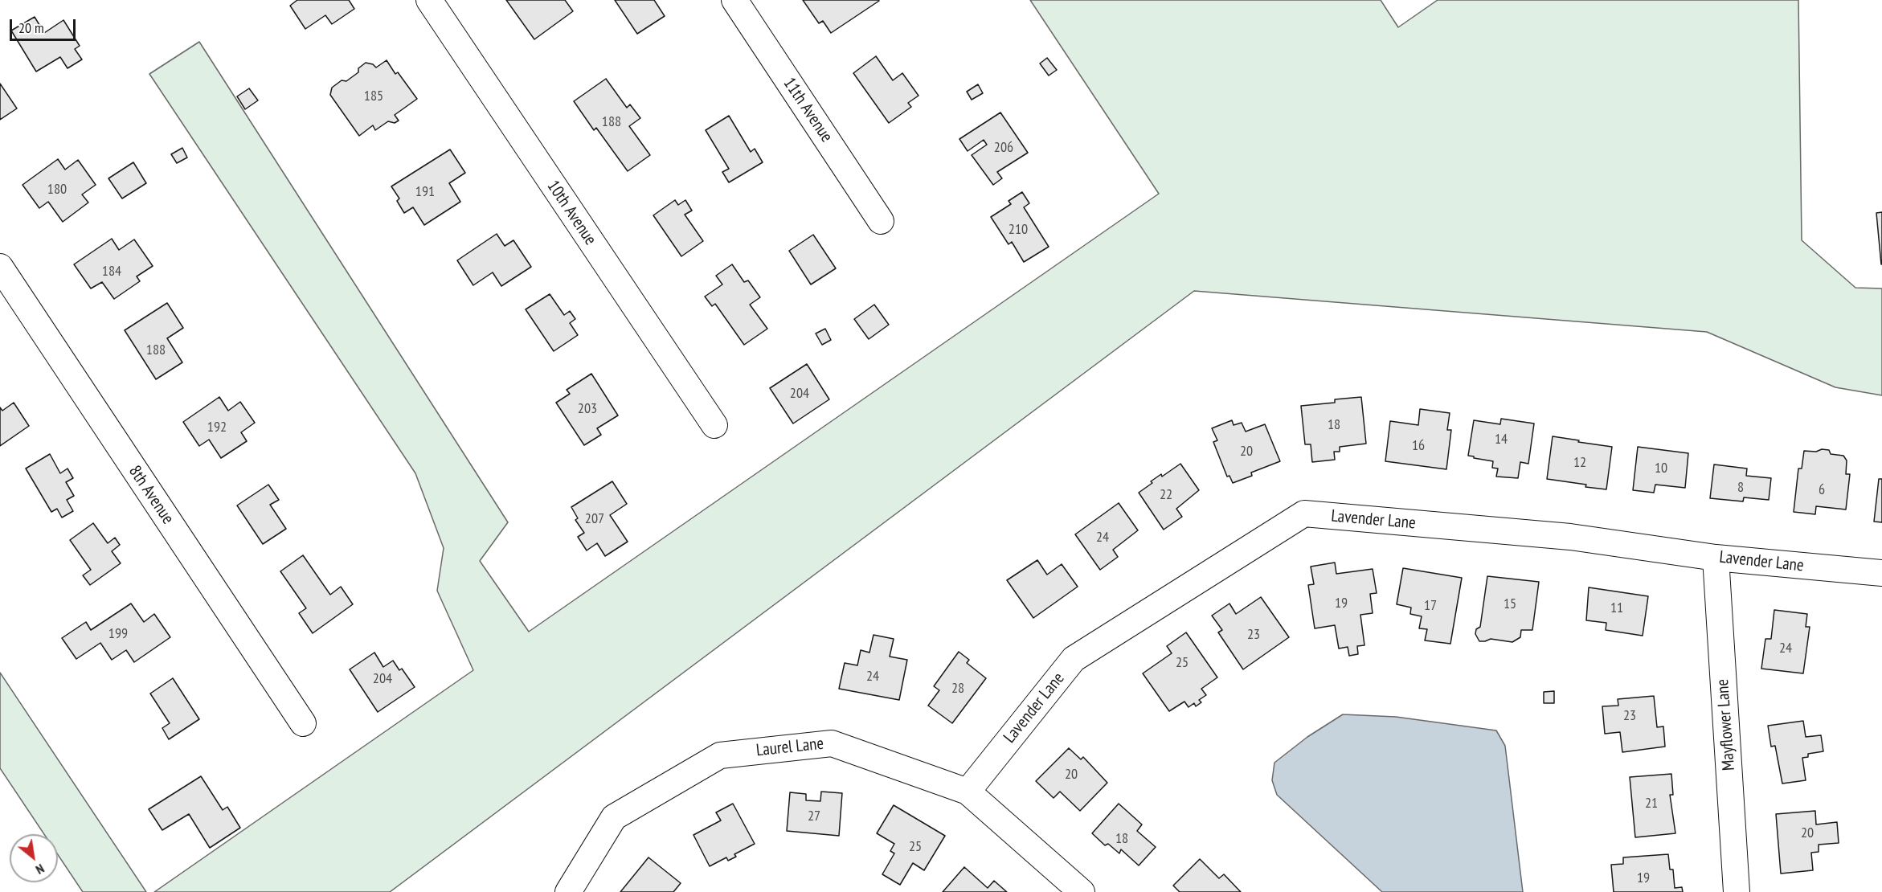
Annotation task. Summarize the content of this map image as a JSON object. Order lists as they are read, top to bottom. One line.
{"streets":{"street":["11th Avenue","10th Avenue","8th Avenue","Lavender Lane","Mayflower Lane","Laurel Lane"]},"crossings":[["Lavender Lane","Mayflower Lane"],["Lavender Lane","Laurel Lane"]],"house_numbers":["185","188","206","180","191","210","184","188","204","203","18","192","14","16","20","12","10","8","6","22","207","24","19","15","17","11","199","23","24","25","24","204","28","23","20","21","27","20","18","25","19"],"scale_bar":"20 m","north":"bottom right"}
